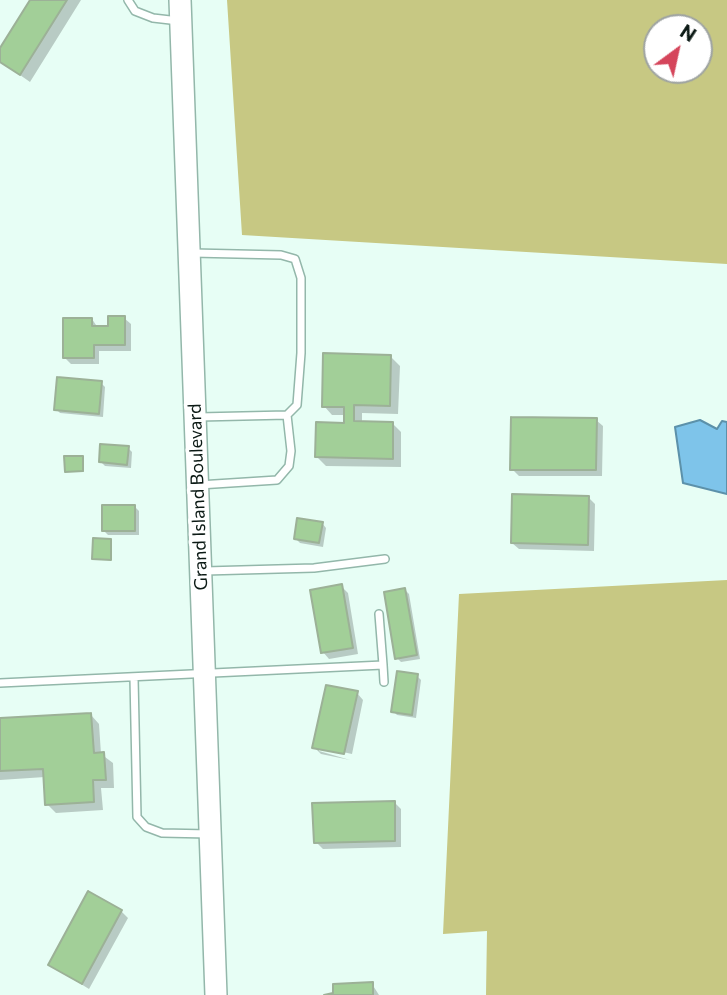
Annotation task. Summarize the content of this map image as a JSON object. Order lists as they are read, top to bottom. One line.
{"streets":{"main road":["Grand Island Boulevard"]},"north":"top right"}
